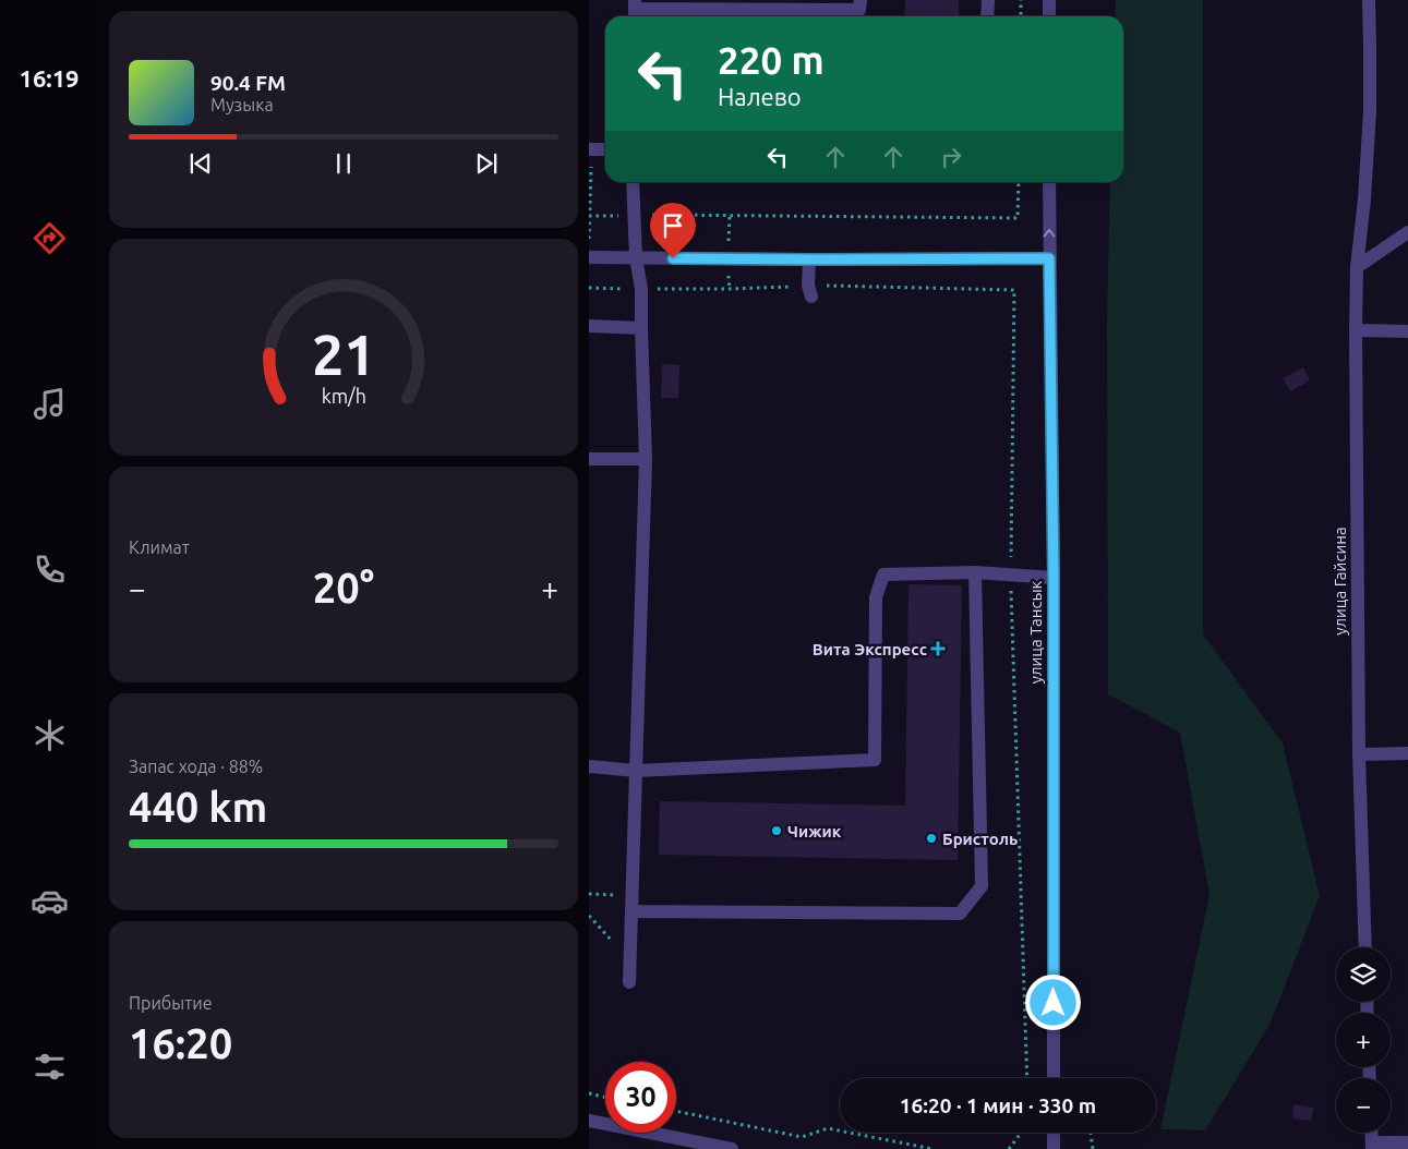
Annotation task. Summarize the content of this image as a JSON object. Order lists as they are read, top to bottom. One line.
{"streets":{"street":["улица Гайсина","улица Тансык"]},"places":{"health":["Вита Экспресс"],"other":["Чижик","Бристоль"]},"page":{"tabs":"16:19","turn":["220 m","Налево"],"song":["90.4 FM","Музыка"],"tile":["Климат",["Запас хода · 88%","440 km"],["Прибытие","16:20"]],"heat":["−","20°","+"],"map_buttons":["+","−"],"limit":"30","trip":"16:20 · 1 мин · 330 m","gauge":["21","km/h"]}}
